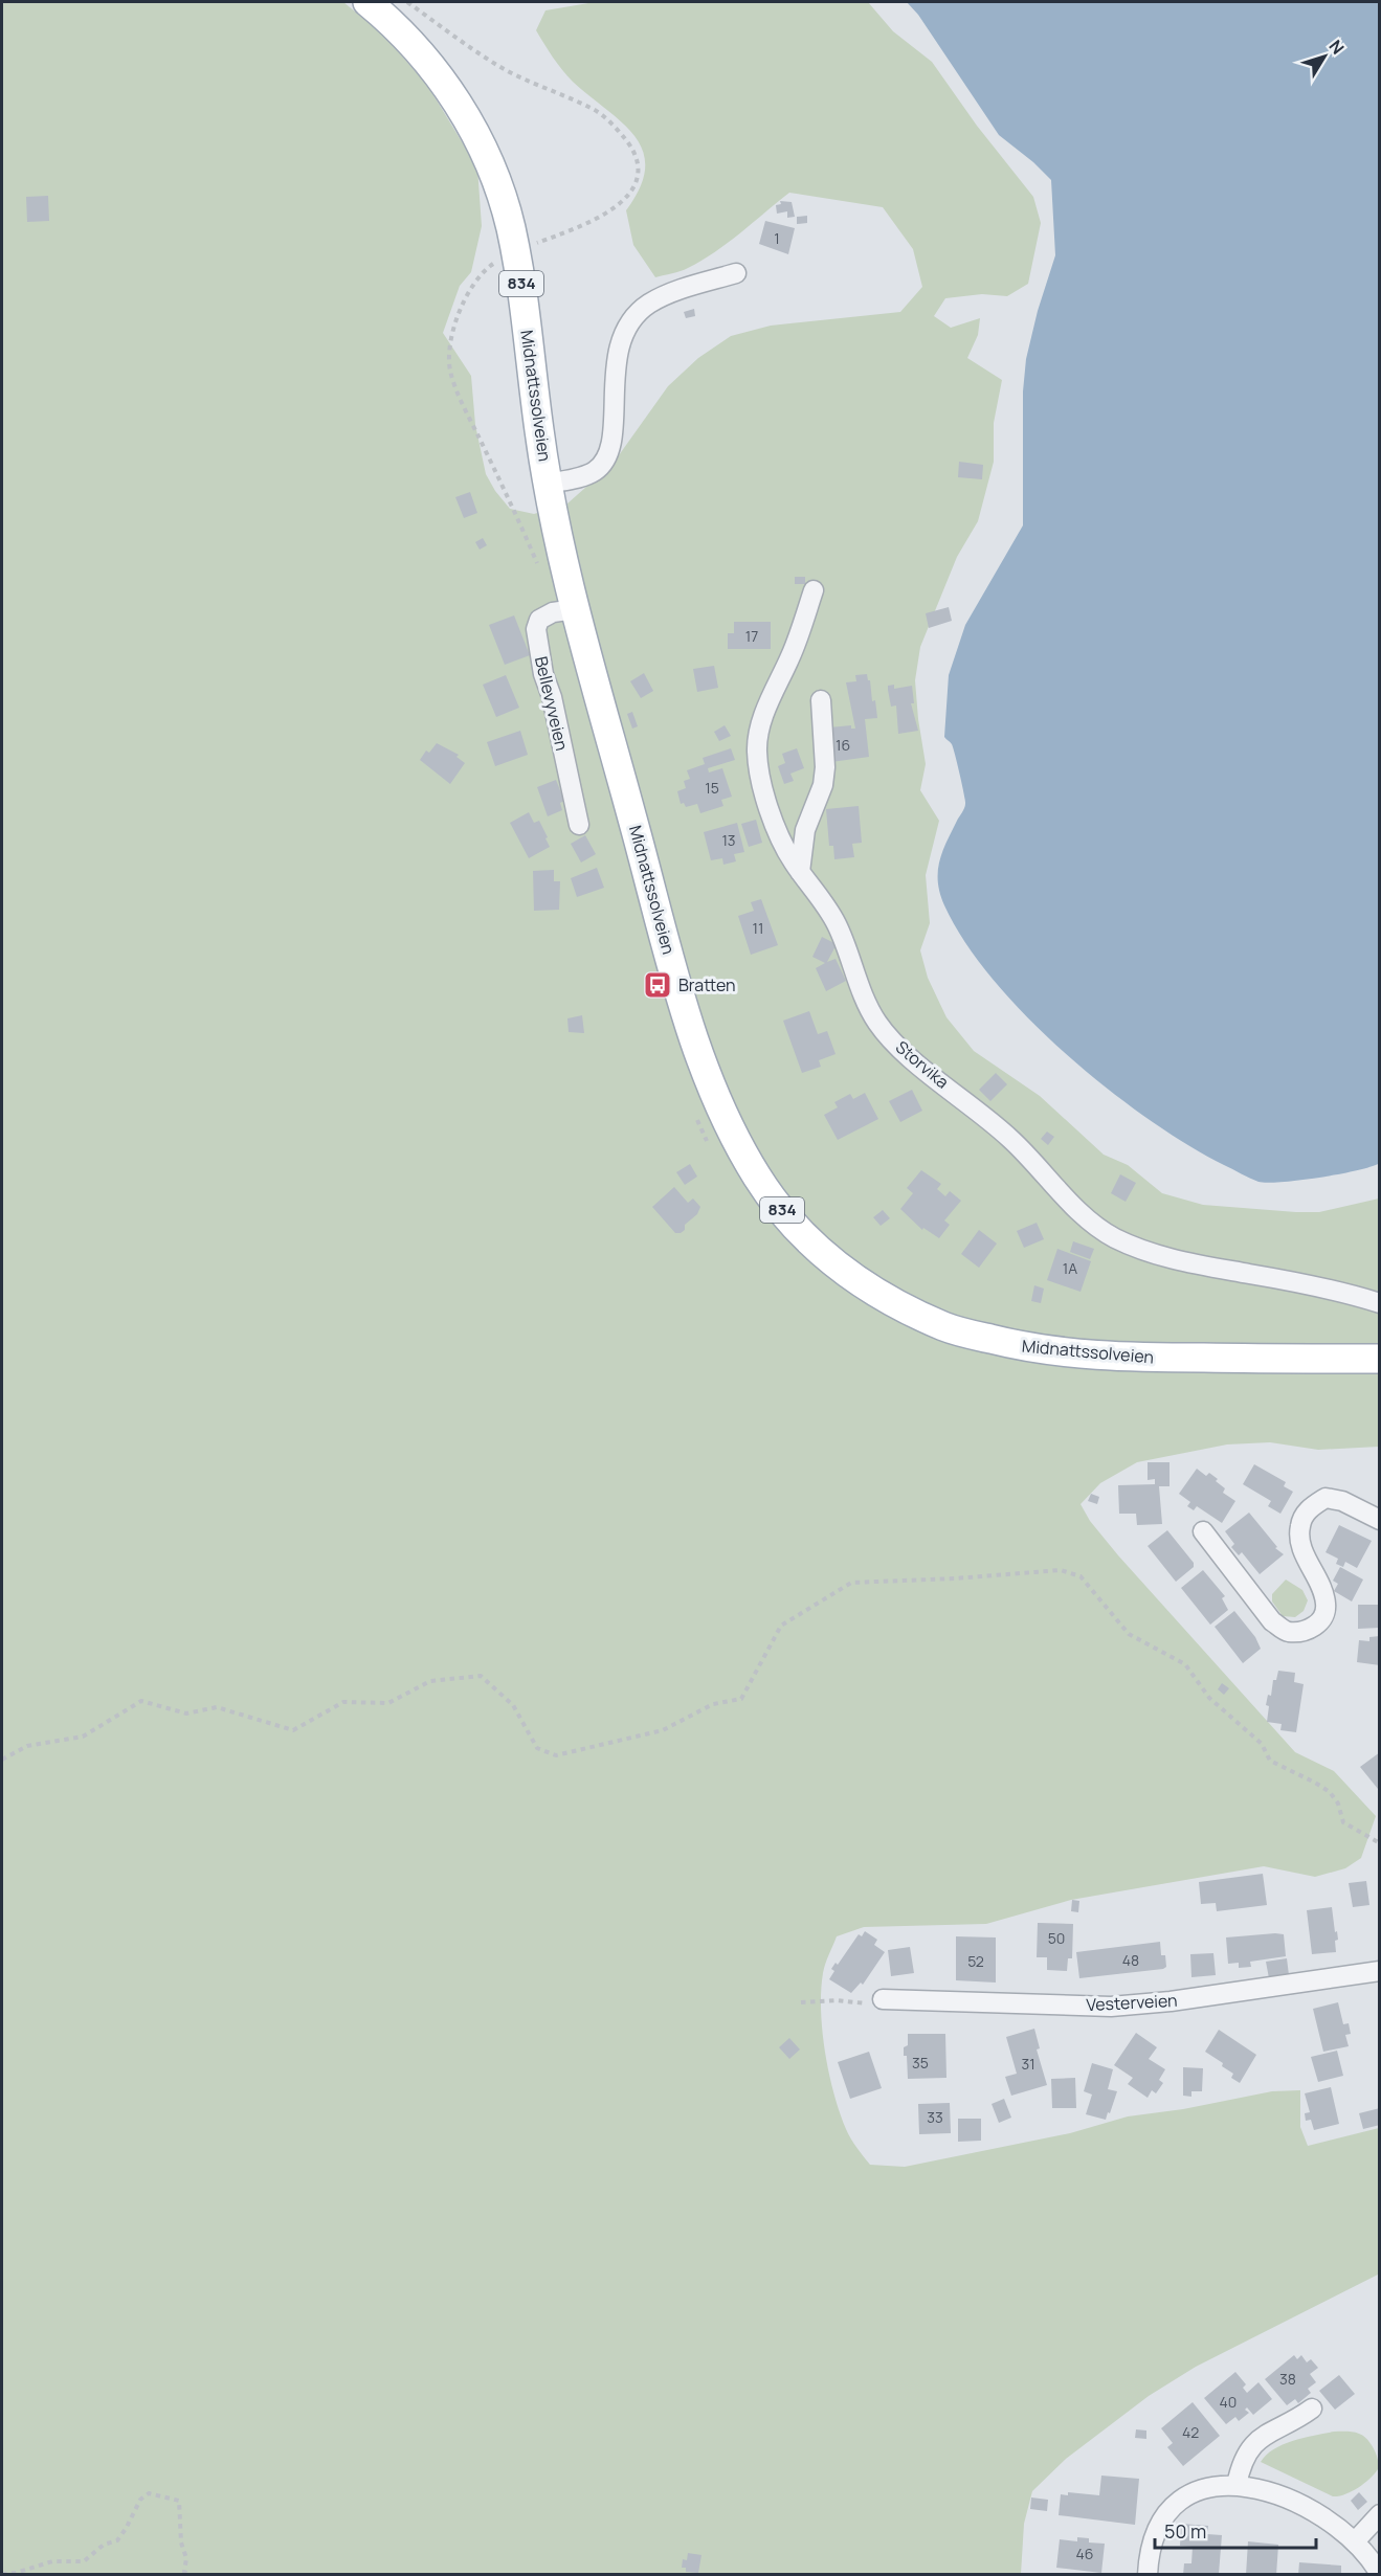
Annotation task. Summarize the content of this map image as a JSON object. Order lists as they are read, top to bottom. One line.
{"streets":{"main road":["834","Midnattssolveien"],"street":["Bellevyveien","Storvika","Vesterveien"]},"crossings":[["Midnattssolveien","Bellevyveien"]],"places":{"bus stop":["Bratten"]},"house_numbers":["1","17","16","15","13","11","1A","50","48","52","35","31","33","38","40","42","46"],"scale_bar":"50 m","north":"top right"}
